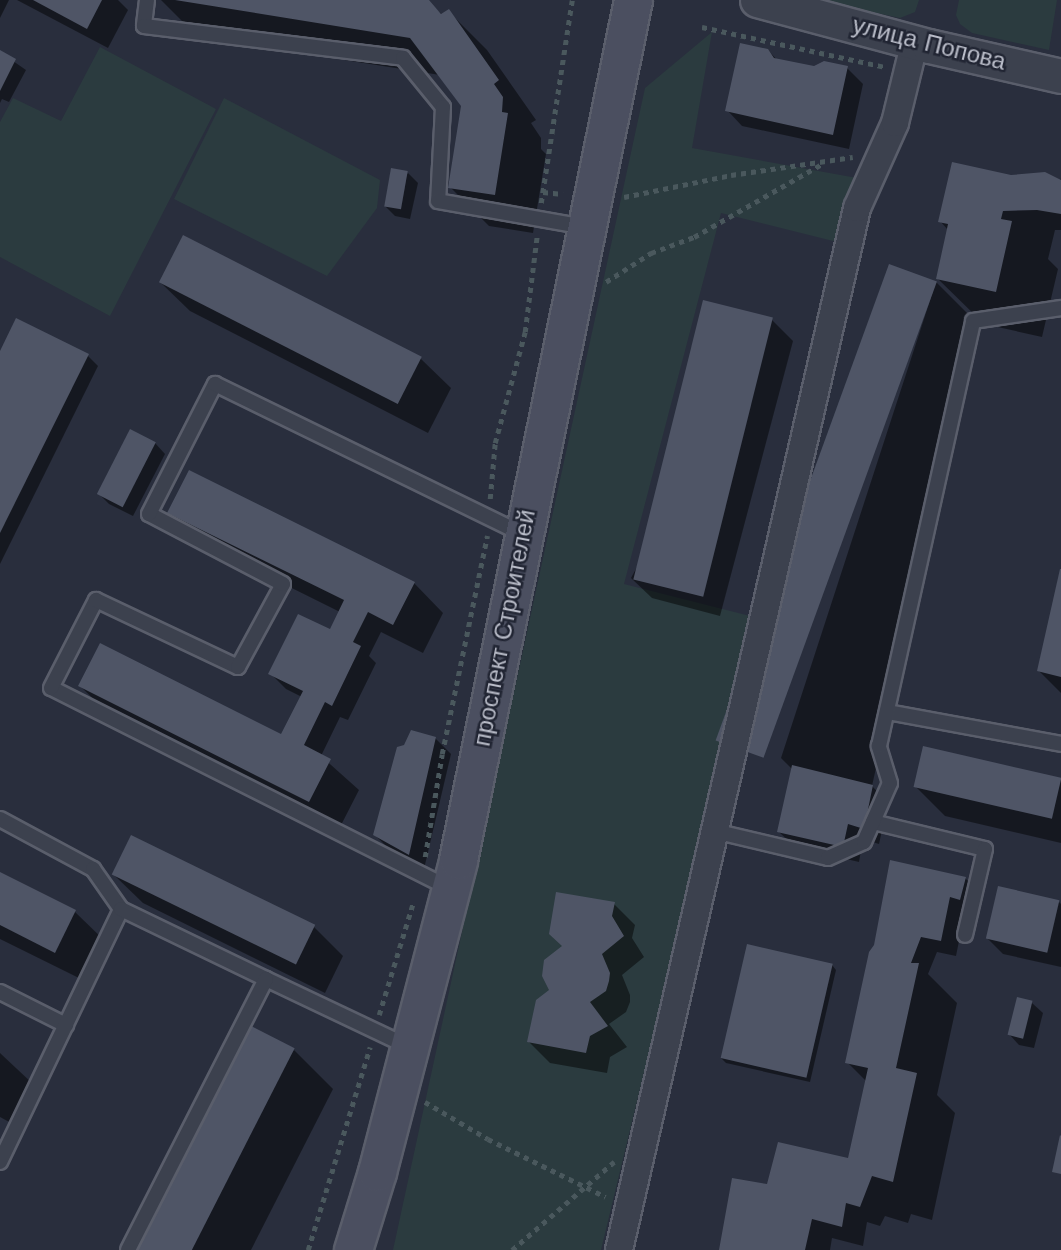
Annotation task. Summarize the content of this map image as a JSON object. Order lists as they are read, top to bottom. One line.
{"streets":{"main road":["проспект Строителей"],"street":["улица Попова"]}}
